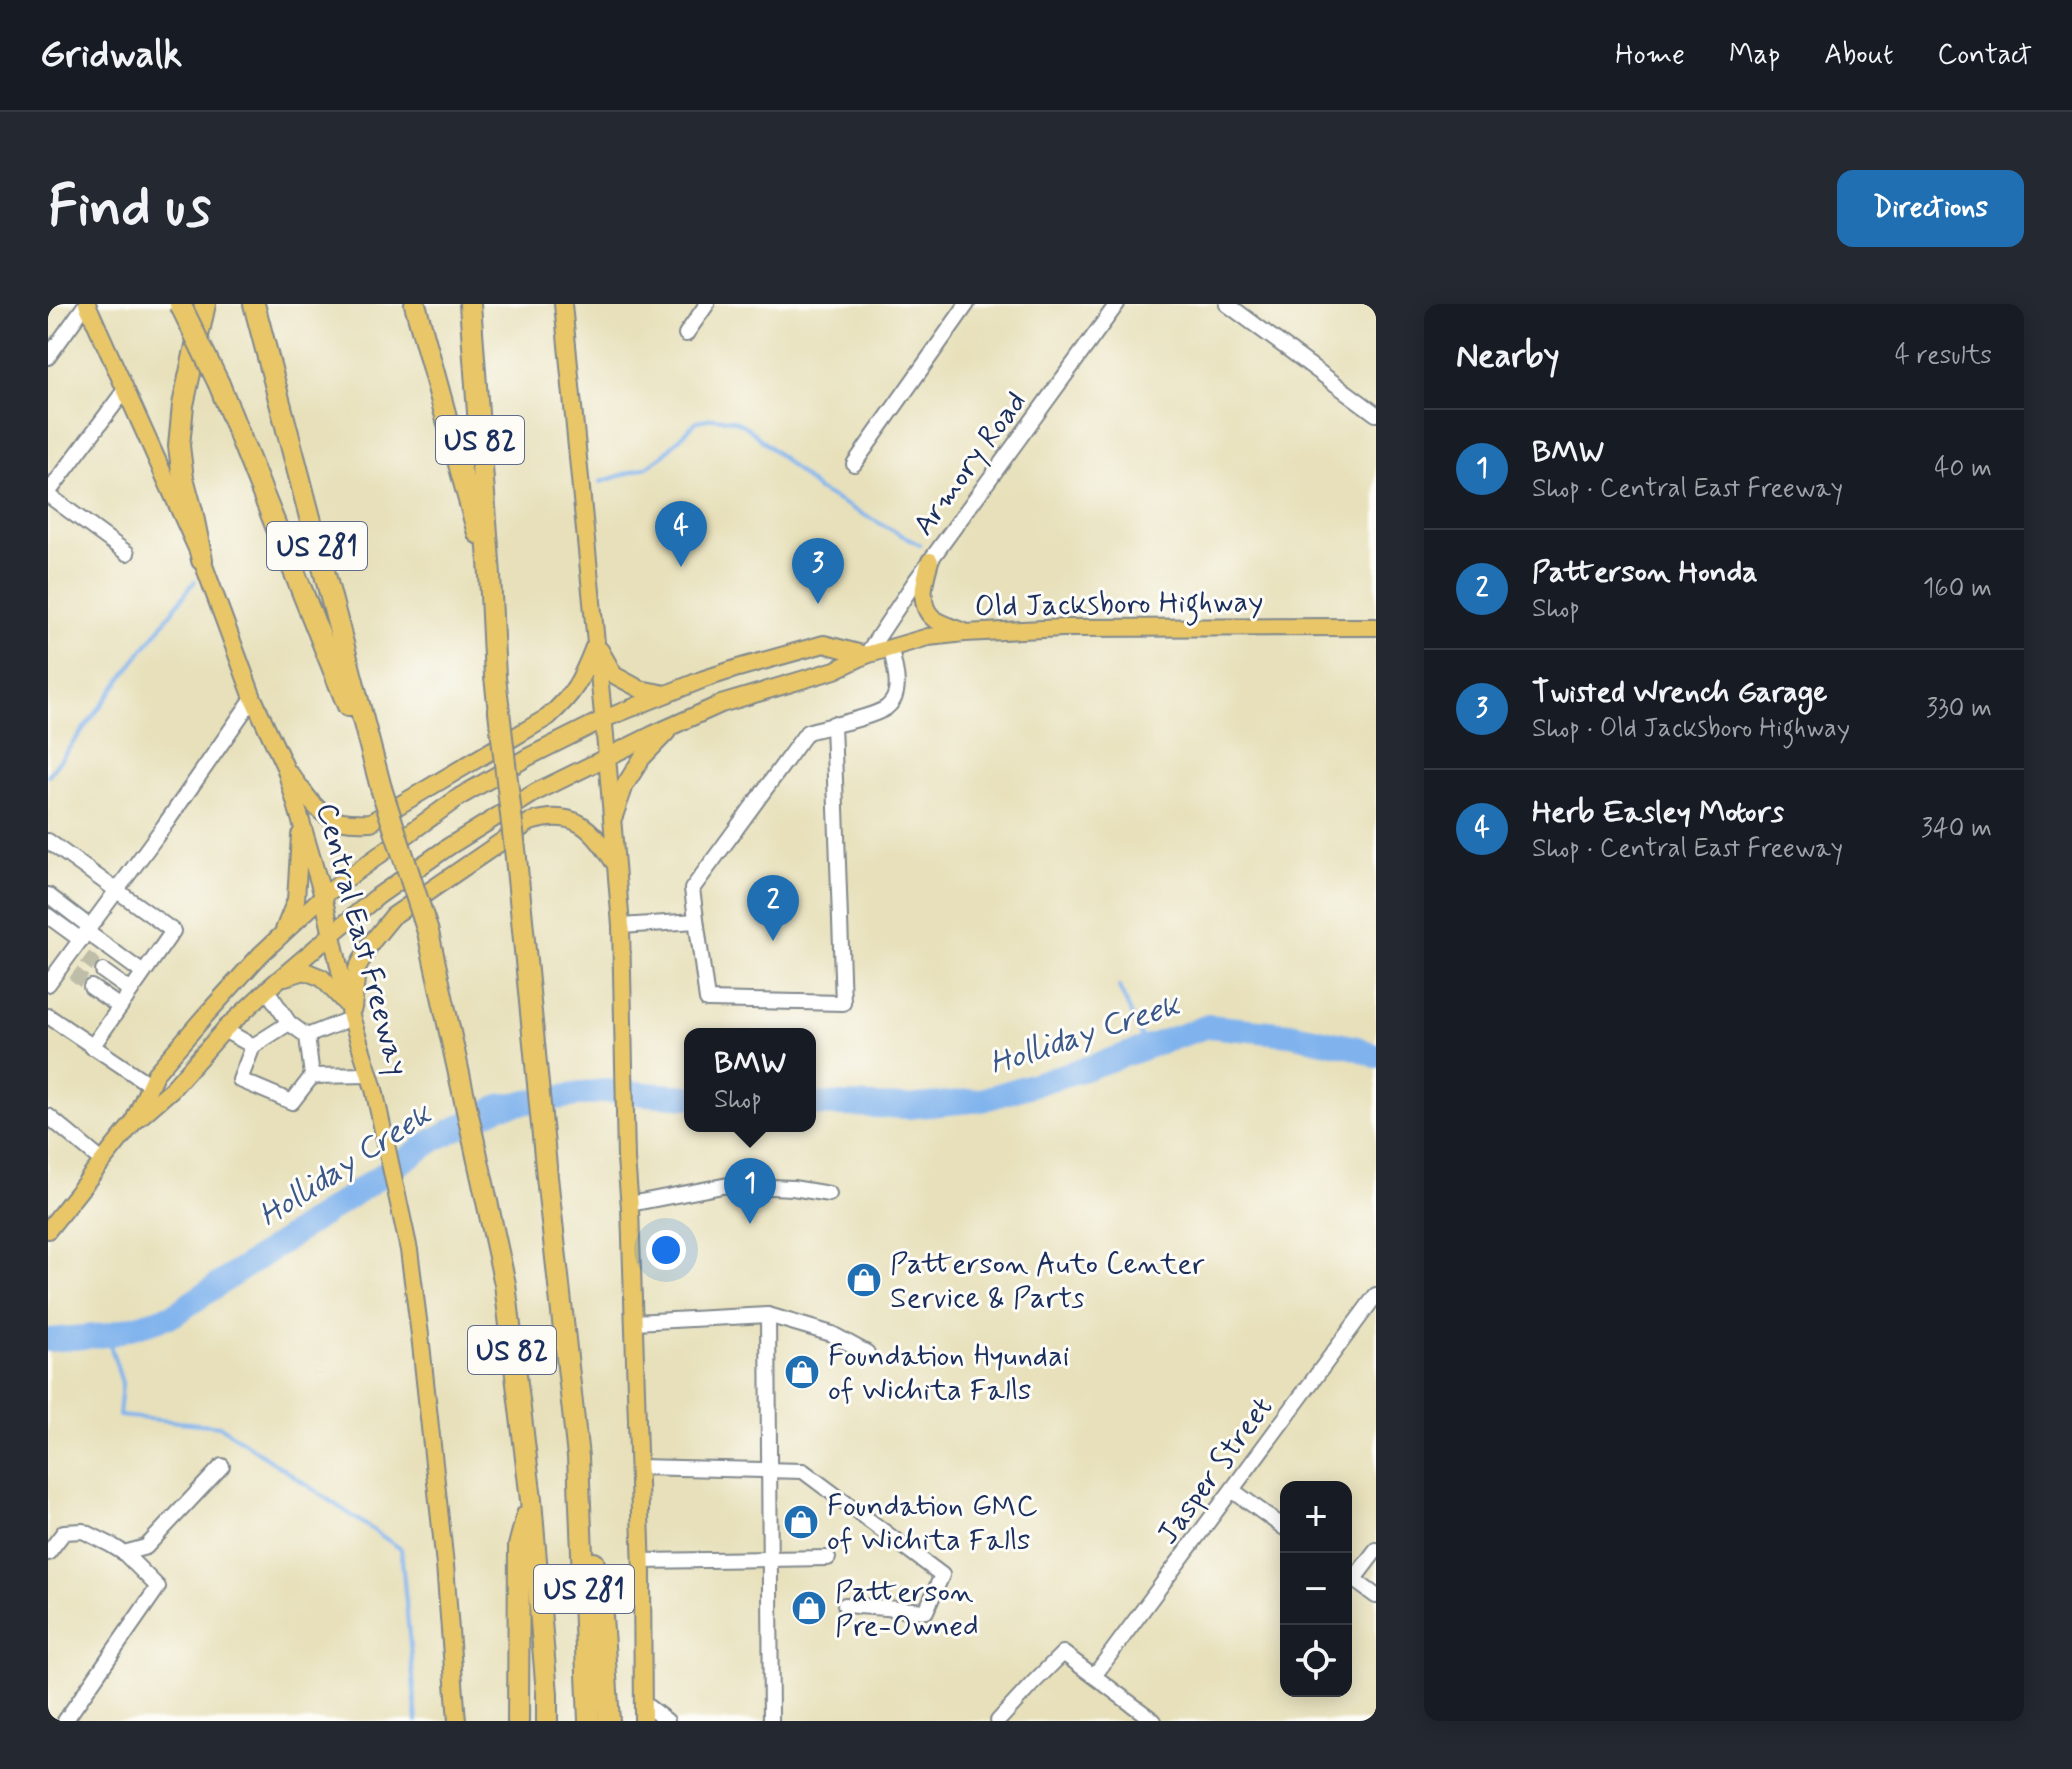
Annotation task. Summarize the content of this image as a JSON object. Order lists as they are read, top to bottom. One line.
{"streets":{"highway":["US 82","US 281","Central East Freeway"],"main road":["Old Jacksboro Highway"],"street":["Armory Road","Jasper Street"]},"crossings":[["US 82","US 281"],["US 82","Central East Freeway"],["Armory Road","Old Jacksboro Highway"],["US 281","Central East Freeway"],["Old Jacksboro Highway","Central East Freeway"]],"water":["Holliday Creek"],"places":{"shop":["Patterson Auto Center Service & Parts","Foundation Hyundai of Wichita Falls","Foundation GMC of Wichita Falls","Patterson Pre-Owned"]},"page":{"header":"Gridwalk","nav":["Home","Map","About","Contact"],"buttons":"Directions","title":"Find us","heading":["Nearby","4 results"],"list":[{"mark":"1","name":"BMW","note":"Shop · Central East Freeway","value":"40 m"},{"mark":"2","name":"Patterson Honda","note":"Shop","value":"160 m"},{"mark":"3","name":"Twisted Wrench Garage","note":"Shop · Old Jacksboro Highway","value":"330 m"},{"mark":"4","name":"Herb Easley Motors","note":"Shop · Central East Freeway","value":"340 m"}],"pins":["4","3","2","1"],"popup":["BMW","Shop"],"map_buttons":["+","−"]}}
